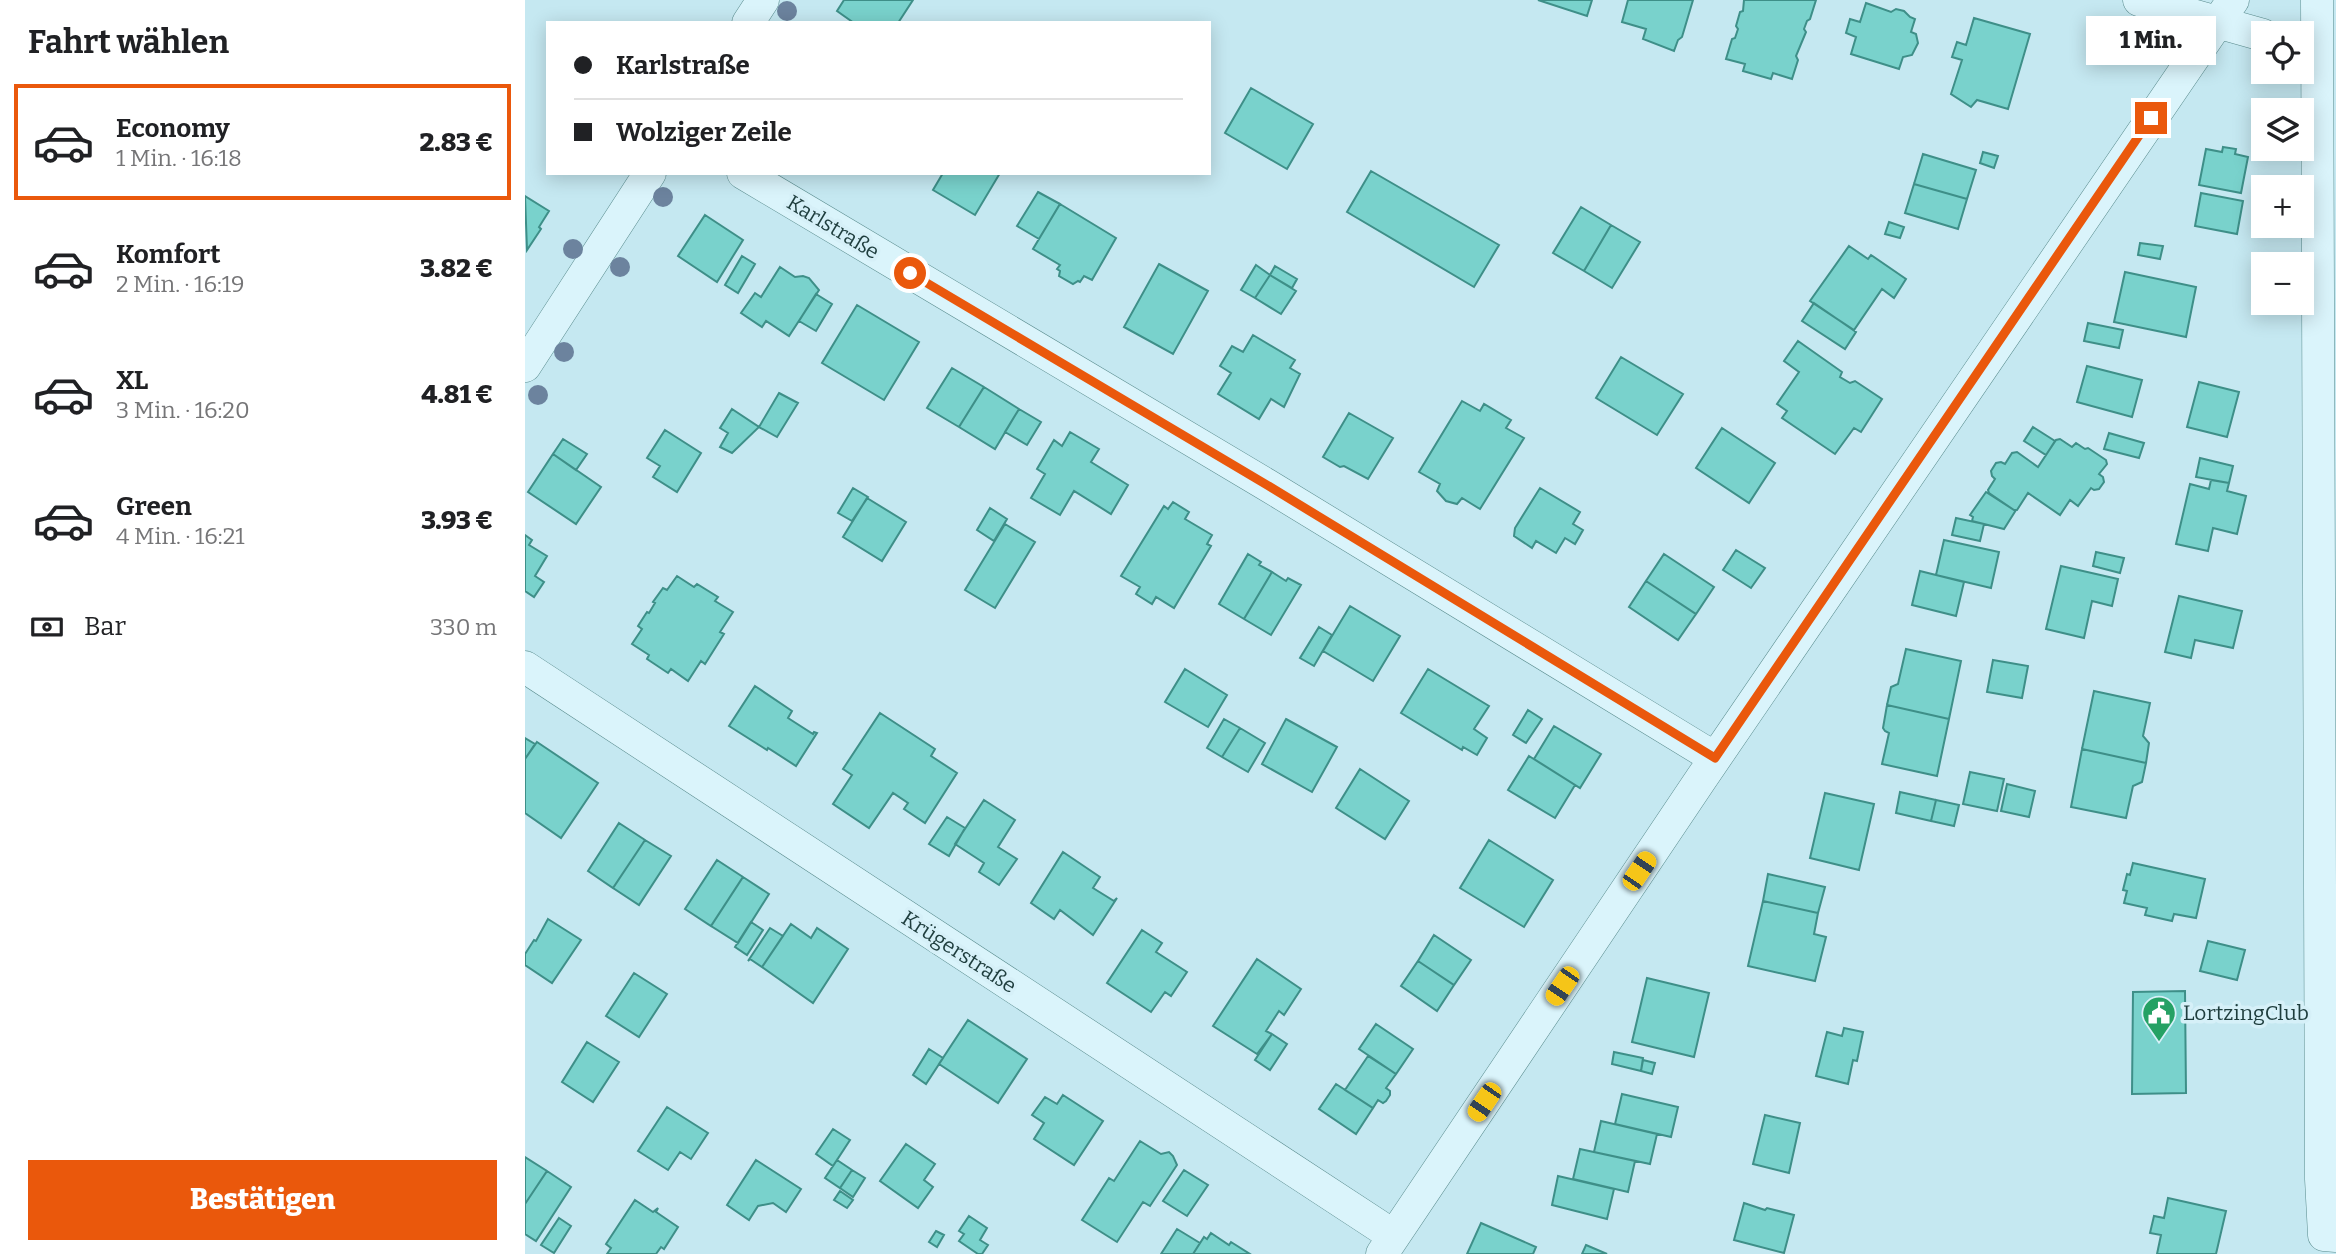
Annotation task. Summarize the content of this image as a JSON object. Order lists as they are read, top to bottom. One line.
{"streets":{"street":["Karlstraße","Krügerstraße"]},"places":{"public building":["LortzingClub"]},"page":{"heading":"Fahrt wählen","bubble":"1 Min.","map_buttons":["+","−"],"banner":["Karlstraße","Wolziger Zeile"],"list":[{"name":"Economy","note":"1 Min. · 16:18","value":"2.83 €"},{"name":"Komfort","note":"2 Min. · 16:19","value":"3.82 €"},{"name":"XL","note":"3 Min. · 16:20","value":"4.81 €"},{"name":"Green","note":"4 Min. · 16:21","value":"3.93 €"}],"pay":["Bar","330 m"],"buttons":"Bestätigen"}}
